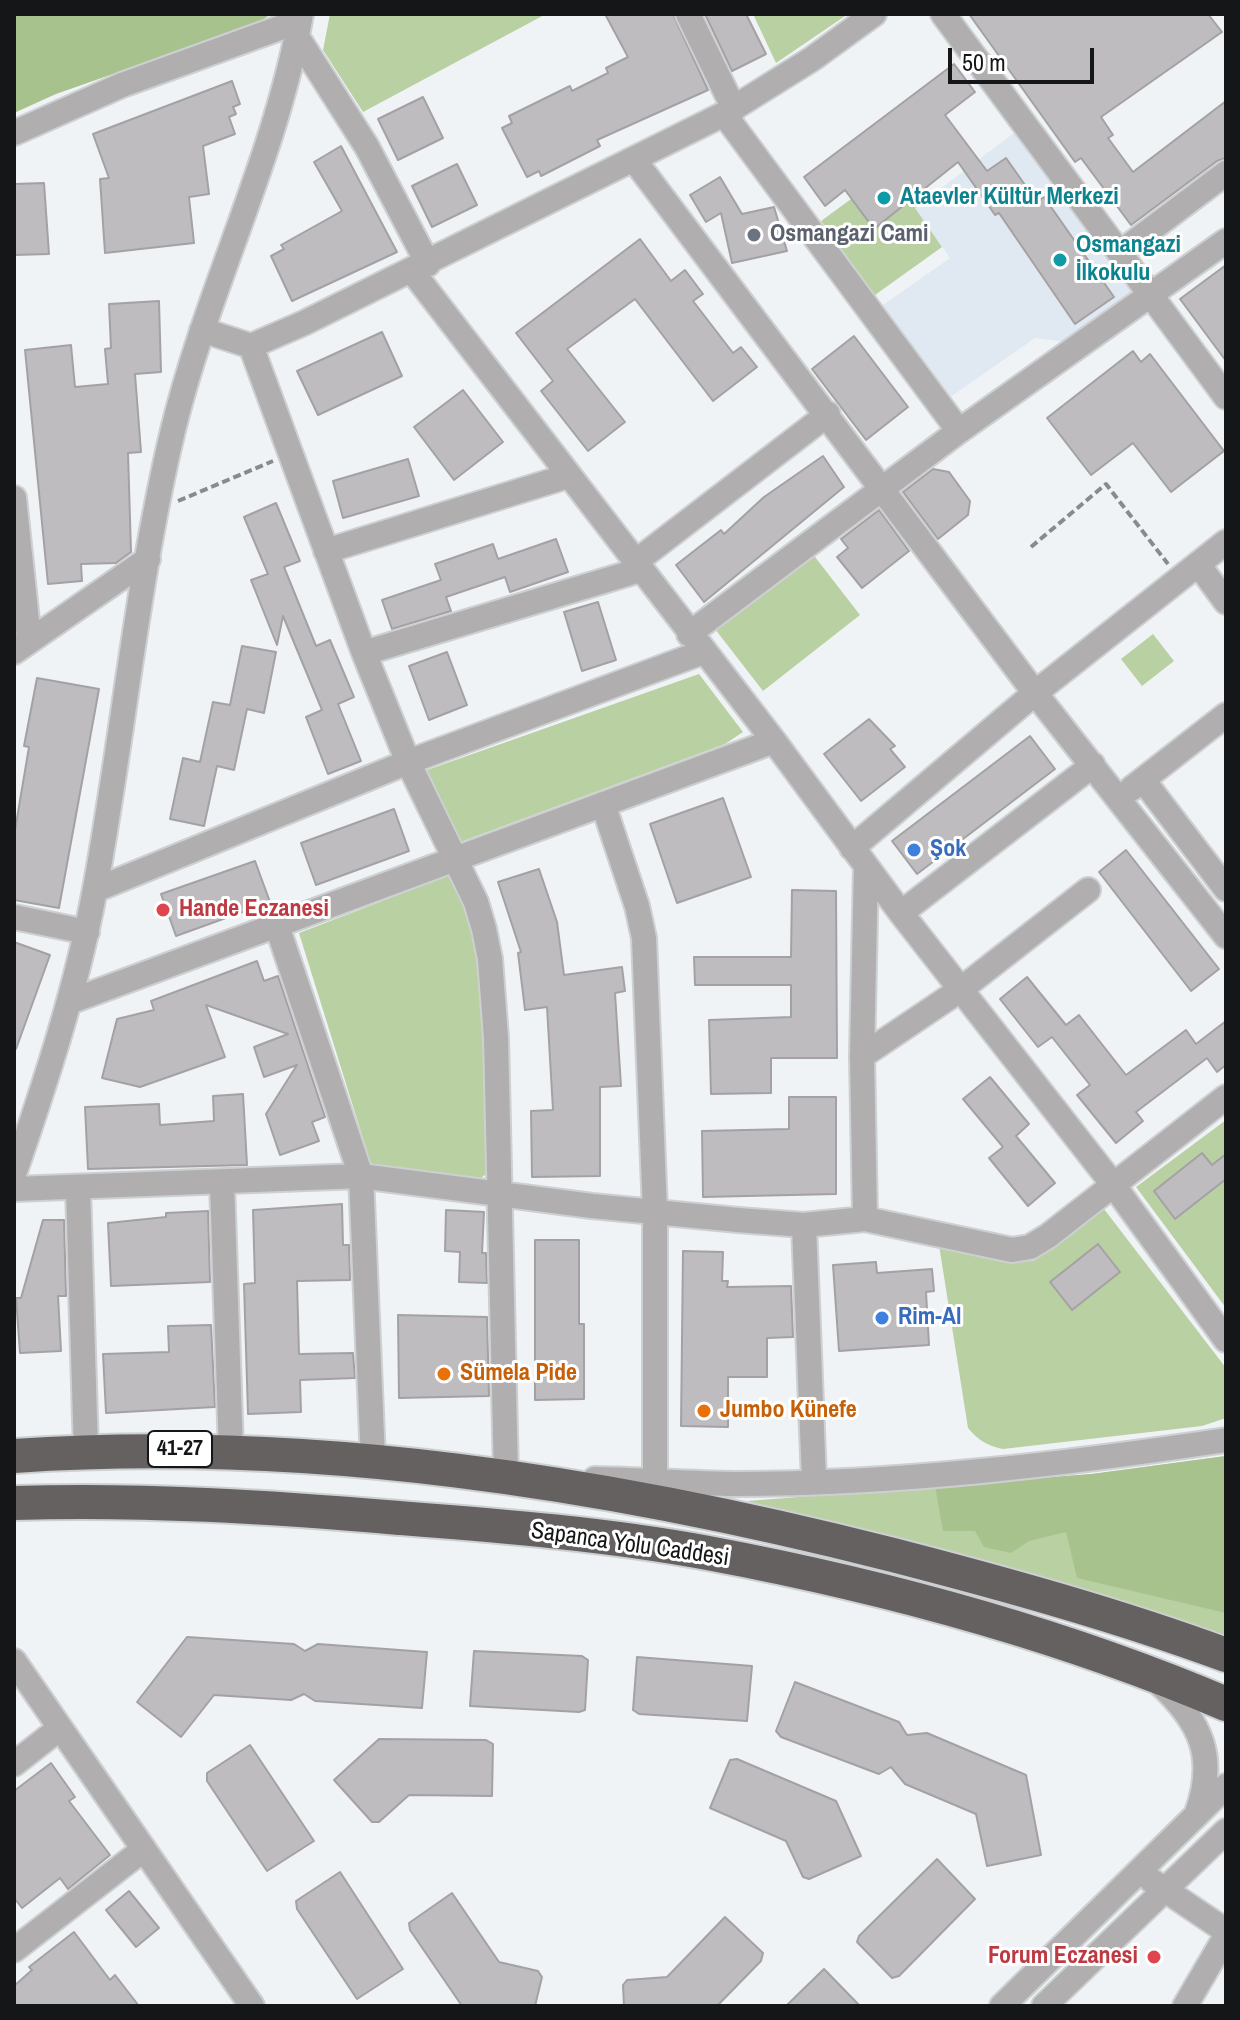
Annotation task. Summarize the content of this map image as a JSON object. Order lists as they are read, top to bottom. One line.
{"streets":{"highway":["41-27","Sapanca Yolu Caddesi"]},"places":["Ataevler Kültür Merkezi","Osmangazi Cami","Osmangazi İlkokulu","Şok","Hande Eczanesi","Rim-Al","Sümela Pide","Jumbo Künefe","Forum Eczanesi"],"scale_bar":"50 m"}
